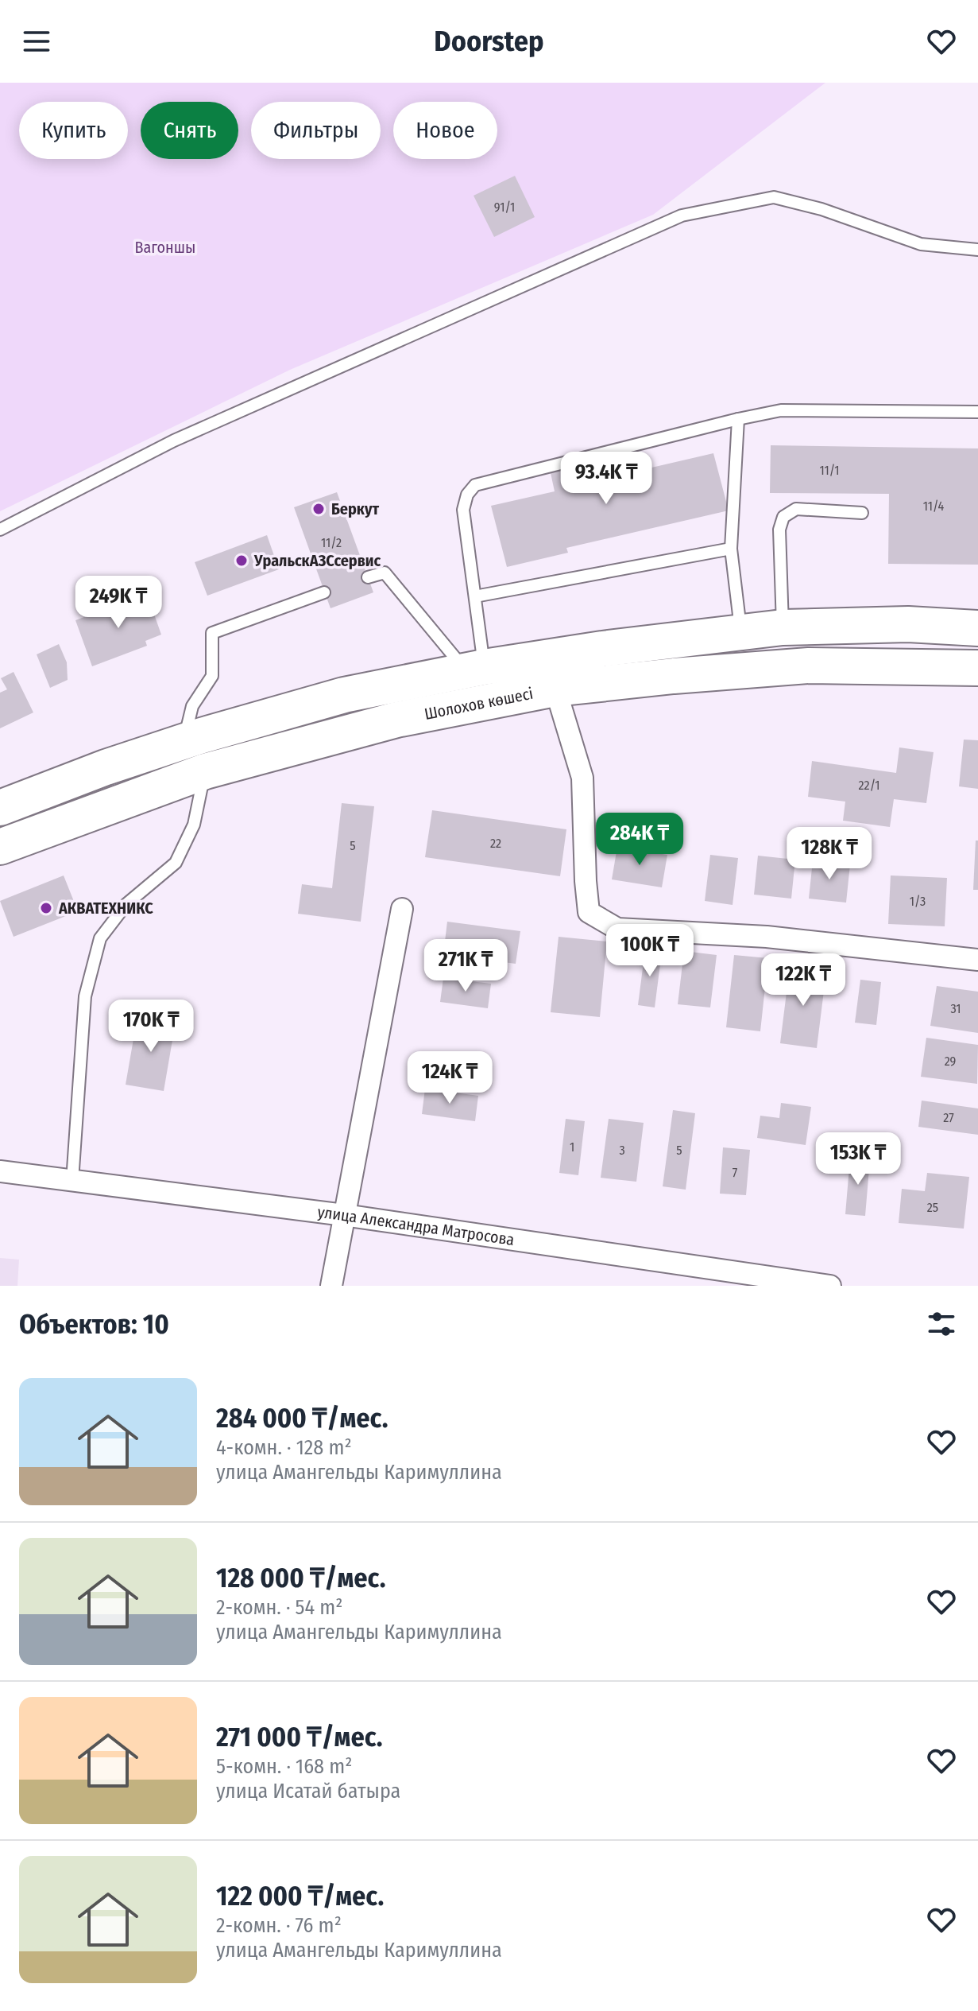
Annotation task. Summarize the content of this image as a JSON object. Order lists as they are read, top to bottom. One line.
{"streets":{"highway":["Шолохов көшесі"],"street":["улица Александра Матросова"]},"parks":["Вагоншы"],"places":["Беркут","УральскАЗСсервис","АКВАТЕХНИКС"],"house_numbers":["91/1","11/1","11/4","11/2","22/1","22","5","1/3","31","29","27","1","3","5","7","25"],"page":{"header":"Doorstep","chip":["Купить","Снять","Фильтры","Новое"],"price":["93.4K ₸","249K ₸","284K ₸","128K ₸","100K ₸","271K ₸","122K ₸","170K ₸","124K ₸","153K ₸"],"heading":"Объектов: 10","list":[{"name":"284 000 ₸/мес.","note":"4-комн. · 128 m² · улица Амангельды Каримуллина"},{"name":"128 000 ₸/мес.","note":"2-комн. · 54 m² · улица Амангельды Каримуллина"},{"name":"271 000 ₸/мес.","note":"5-комн. · 168 m² · улица Исатай батыра"},{"name":"122 000 ₸/мес.","note":"2-комн. · 76 m² · улица Амангельды Каримуллина"}]}}
